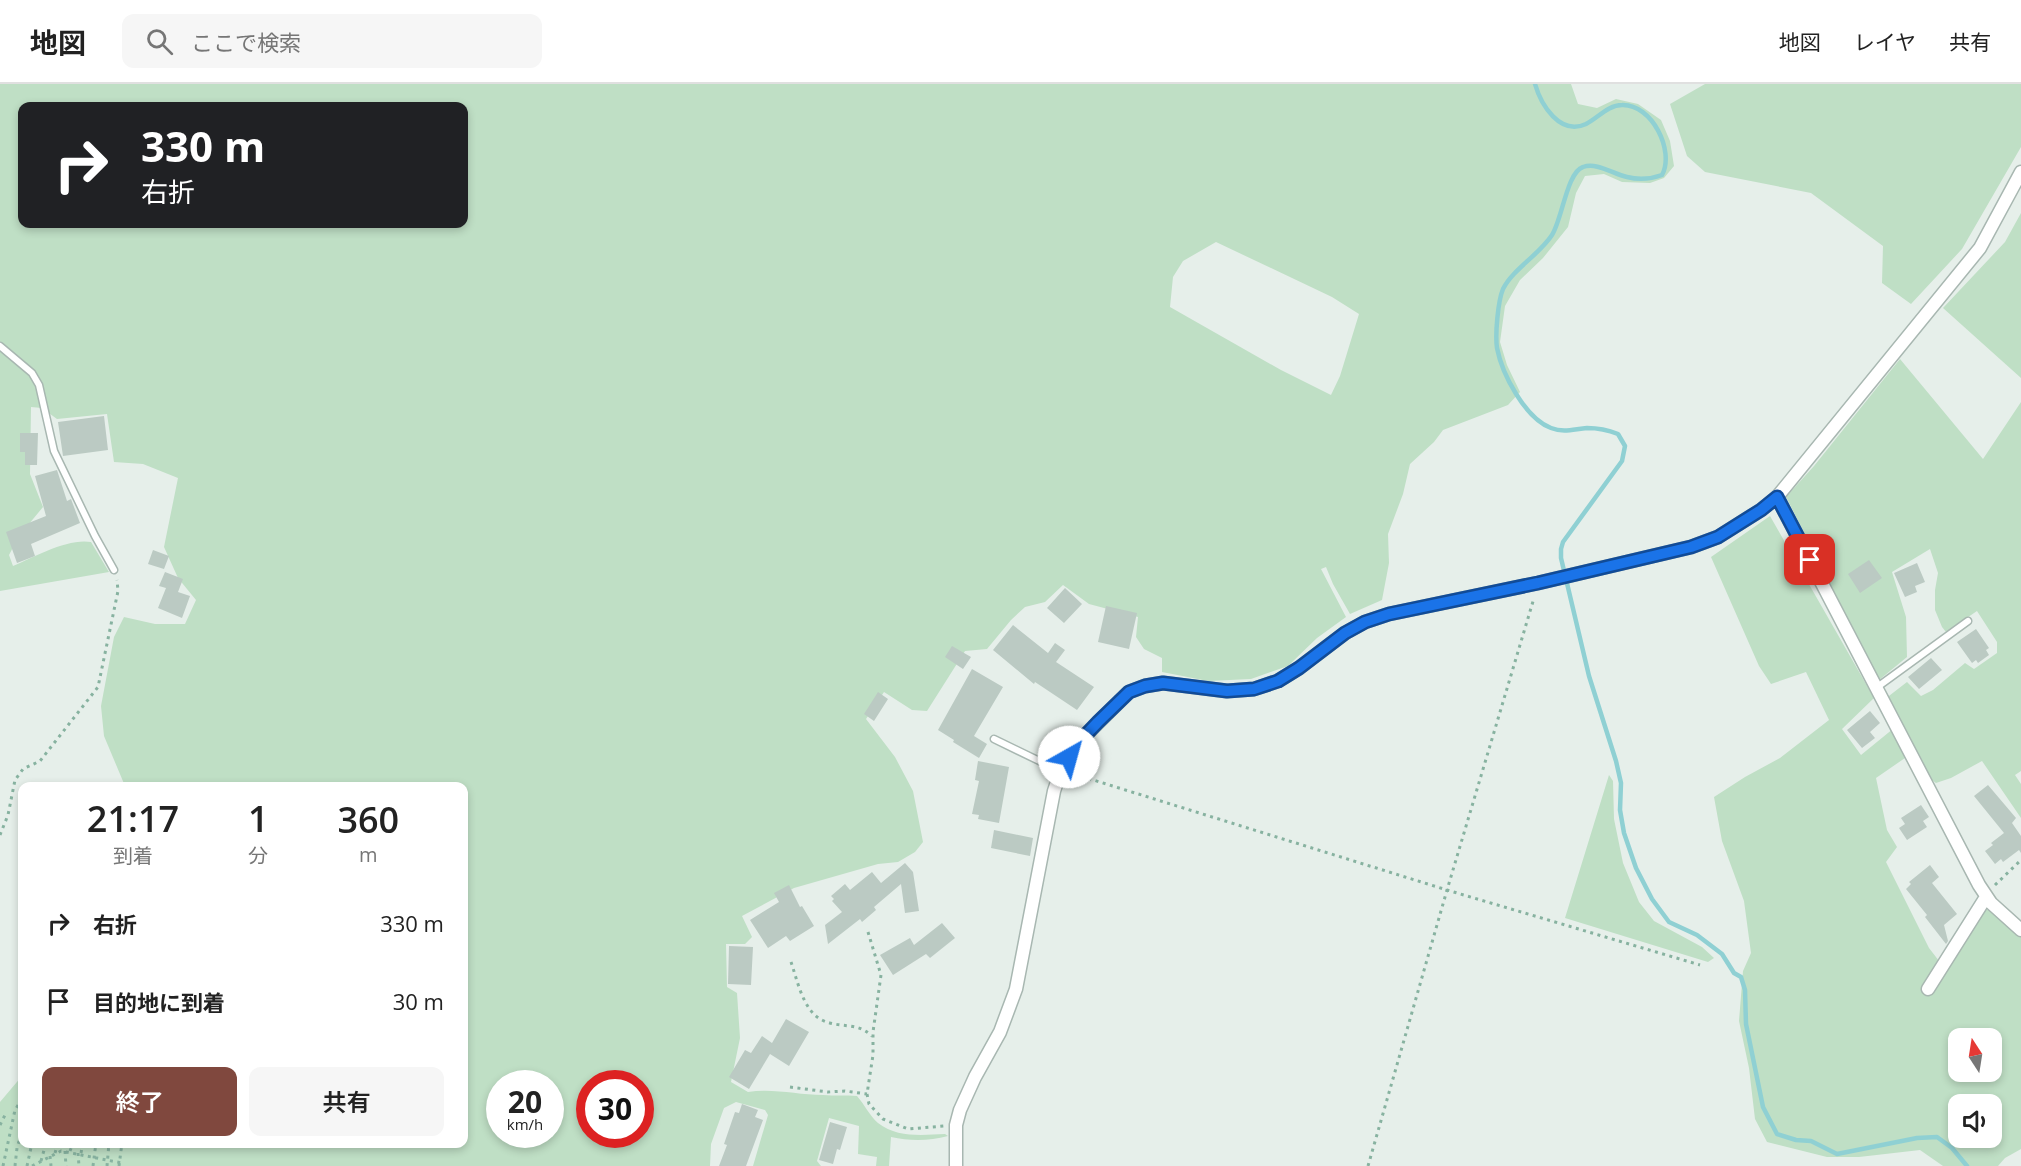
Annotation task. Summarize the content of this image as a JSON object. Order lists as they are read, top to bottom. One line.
{"north":"top","page":{"header":"地図","search":"ここで検索","nav":["地図","レイヤ","共有"],"turn":["330 m","右折"],"eta":["21:17","到着","1","分","360","m"],"list":[{"name":"右折","value":"330 m"},{"name":"目的地に到着","value":"30 m"}],"buttons":["終了","共有"],"speed":"20 km/h","limit":"30"}}
